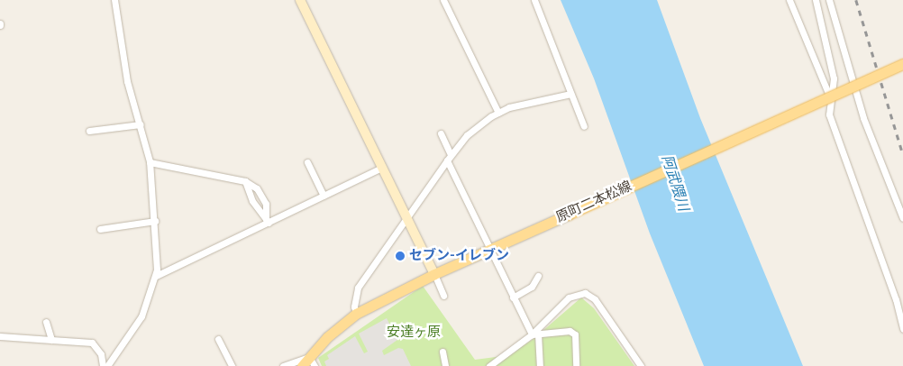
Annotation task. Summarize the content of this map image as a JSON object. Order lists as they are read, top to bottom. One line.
{"streets":{"main road":["原町二本松線"]},"water":["阿武隈川"],"parks":["安達ヶ原"],"places":["セブン-イレブン"]}
